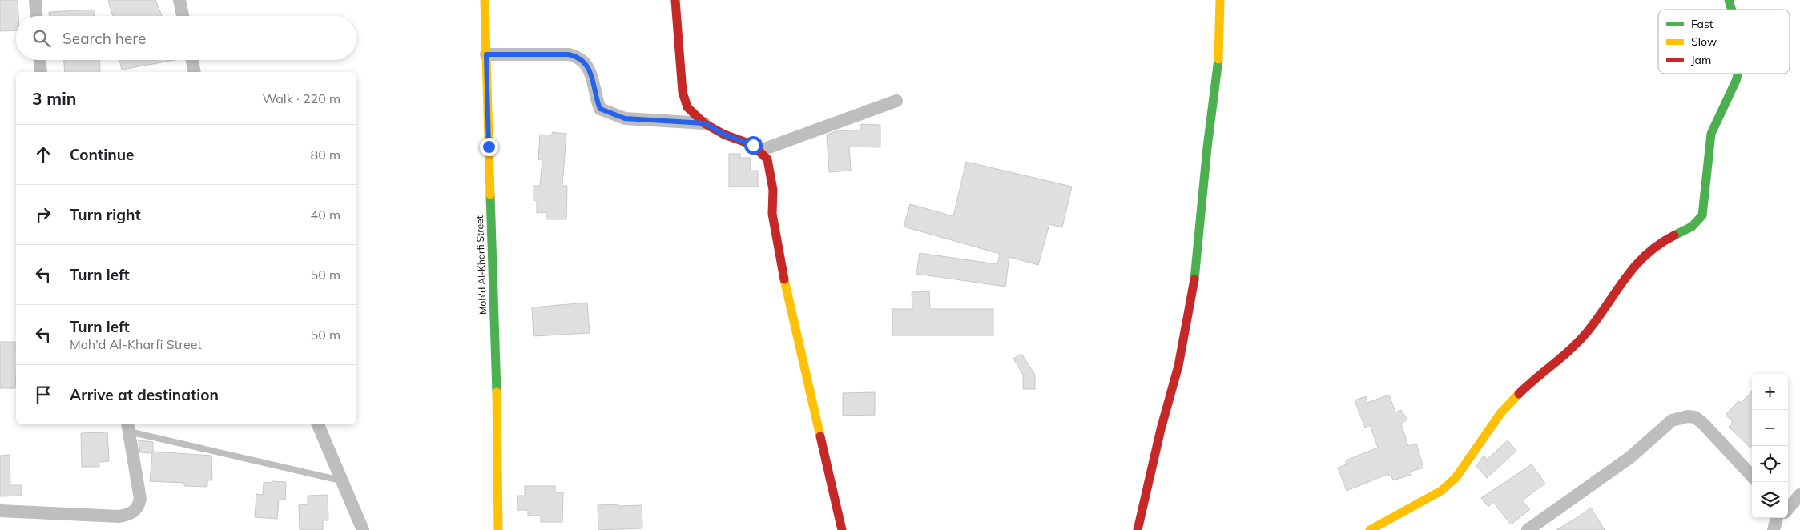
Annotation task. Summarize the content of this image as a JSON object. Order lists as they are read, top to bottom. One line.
{"streets":{"street":["Moh'd Al-Kharfi Street"]},"legend":["Fast","Slow","Jam"],"page":{"search":"Search here","heading":["3 min","Walk · 220 m"],"list":[["Continue","80 m"],["Turn right","40 m"],["Turn left","50 m"],["Turn left","Moh'd Al-Kharfi Street","50 m"],"Arrive at destination"],"map_buttons":["+","−"]}}
